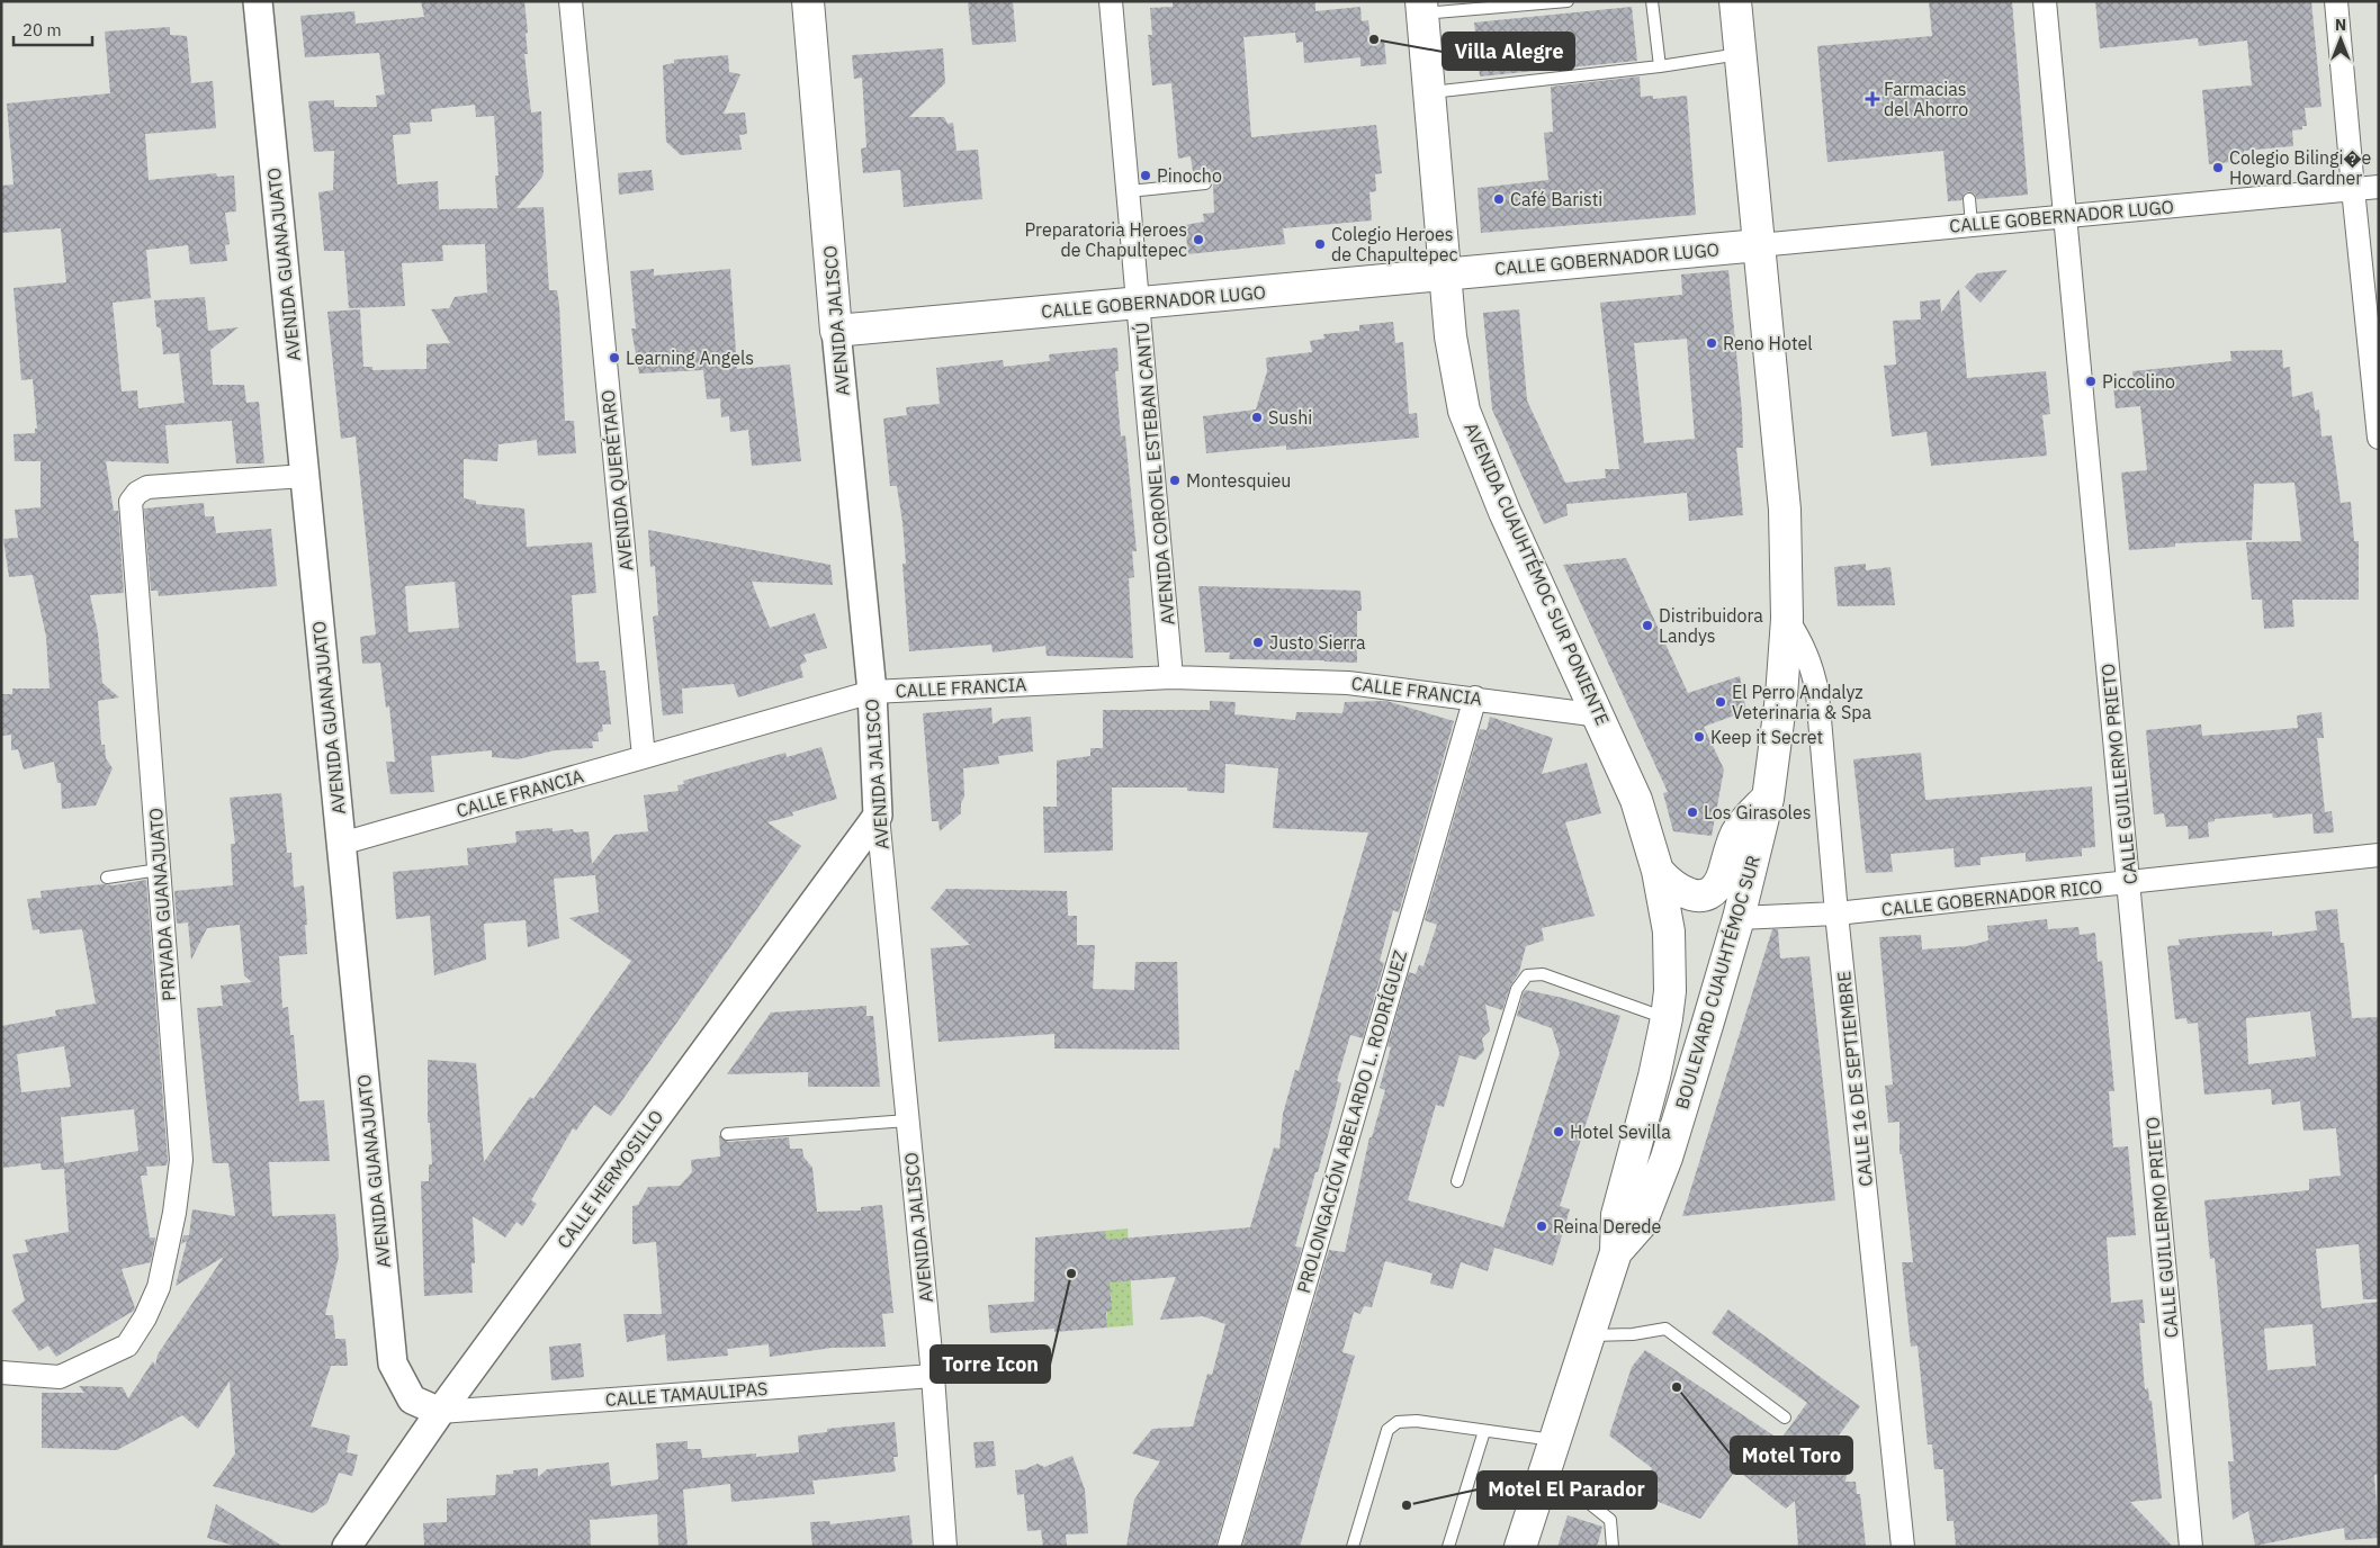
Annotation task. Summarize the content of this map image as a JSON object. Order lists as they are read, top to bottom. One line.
{"streets":{"main road":["CALLE GOBERNADOR LUGO","AVENIDA JALISCO","AVENIDA CUAUHTÉMOC SUR PONIENTE","BOULEVARD CUAUHTÉMOC SUR"],"street":["AVENIDA GUANAJUATO","AVENIDA CORONEL ESTEBAN CANTÚ","AVENIDA QUERÉTARO","CALLE FRANCIA","CALLE GUILLERMO PRIETO","CALLE GOBERNADOR RICO","PRIVADA GUANAJUATO","CALLE 16 DE SEPTIEMBRE","PROLONGACIÓN ABELARDO L. RODRÍGUEZ","CALLE HERMOSILLO","CALLE TAMAULIPAS"]},"crossings":[["CALLE GOBERNADOR LUGO","AVENIDA JALISCO"],["CALLE GOBERNADOR LUGO","AVENIDA CORONEL ESTEBAN CANTÚ"],["CALLE GOBERNADOR LUGO","AVENIDA CUAUHTÉMOC SUR PONIENTE"],["CALLE GOBERNADOR LUGO","CALLE GUILLERMO PRIETO"],["CALLE GOBERNADOR LUGO","BOULEVARD CUAUHTÉMOC SUR"],["AVENIDA GUANAJUATO","CALLE FRANCIA"],["AVENIDA GUANAJUATO","PRIVADA GUANAJUATO"],["AVENIDA GUANAJUATO","CALLE HERMOSILLO"],["AVENIDA GUANAJUATO","CALLE TAMAULIPAS"],["AVENIDA JALISCO","CALLE FRANCIA"],["AVENIDA JALISCO","CALLE HERMOSILLO"],["AVENIDA JALISCO","CALLE TAMAULIPAS"],["AVENIDA CORONEL ESTEBAN CANTÚ","CALLE FRANCIA"],["AVENIDA QUERÉTARO","CALLE FRANCIA"],["AVENIDA CUAUHTÉMOC SUR PONIENTE","CALLE FRANCIA"],["AVENIDA CUAUHTÉMOC SUR PONIENTE","BOULEVARD CUAUHTÉMOC SUR"],["CALLE FRANCIA","PROLONGACIÓN ABELARDO L. RODRÍGUEZ"],["CALLE GUILLERMO PRIETO","CALLE GOBERNADOR RICO"],["CALLE GOBERNADOR RICO","BOULEVARD CUAUHTÉMOC SUR"],["CALLE GOBERNADOR RICO","CALLE 16 DE SEPTIEMBRE"],["BOULEVARD CUAUHTÉMOC SUR","CALLE 16 DE SEPTIEMBRE"],["CALLE HERMOSILLO","CALLE TAMAULIPAS"]],"places":{"other":["Villa Alegre","Colegio Bilingi�e Howard Gardner","Pinocho","Café Baristi","Preparatoria Heroes de Chapultepec","Colegio Heroes de Chapultepec","Reno Hotel","Learning Angels","Piccolino","Sushi","Montesquieu","Distribuidora Landys","Justo Sierra","El Perro Andalyz Veterinaria & Spa","Keep it Secret","Los Girasoles","Hotel Sevilla","Reina Derede","Torre Icon","Motel Toro","Motel El Parador"],"health":["Farmacias del Ahorro"]},"scale_bar":"20 m","north":"top"}
